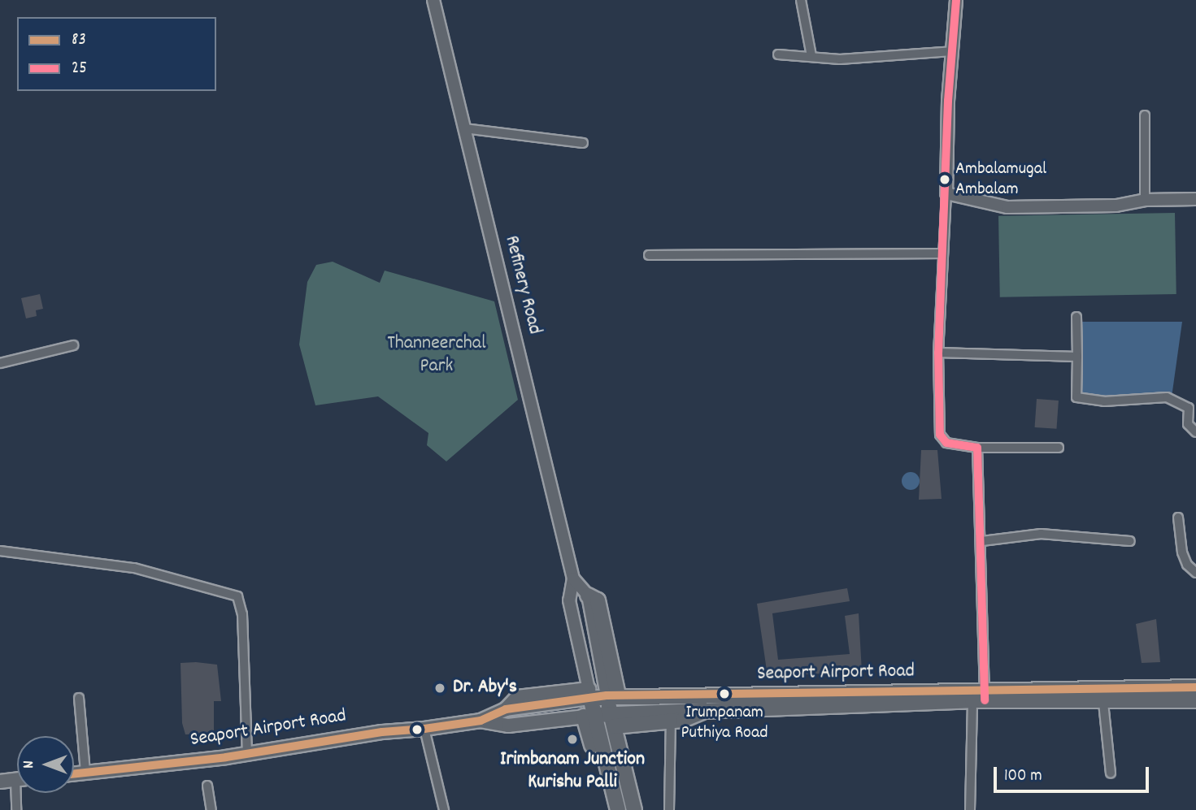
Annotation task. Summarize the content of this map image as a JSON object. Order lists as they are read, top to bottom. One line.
{"streets":{"highway":["Refinery Road","Seaport Airport Road"]},"crossings":[["Refinery Road","Seaport Airport Road"]],"parks":["Thanneerchal Park"],"places":["Ambalamugal Ambalam","Dr. Aby's","Irumpanam Puthiya Road","Irimbanam Junction Kurishu Palli"],"lines":["transit line 25","transit line 83"],"legend":["83","25"],"scale_bar":"100 m","north":"left"}
